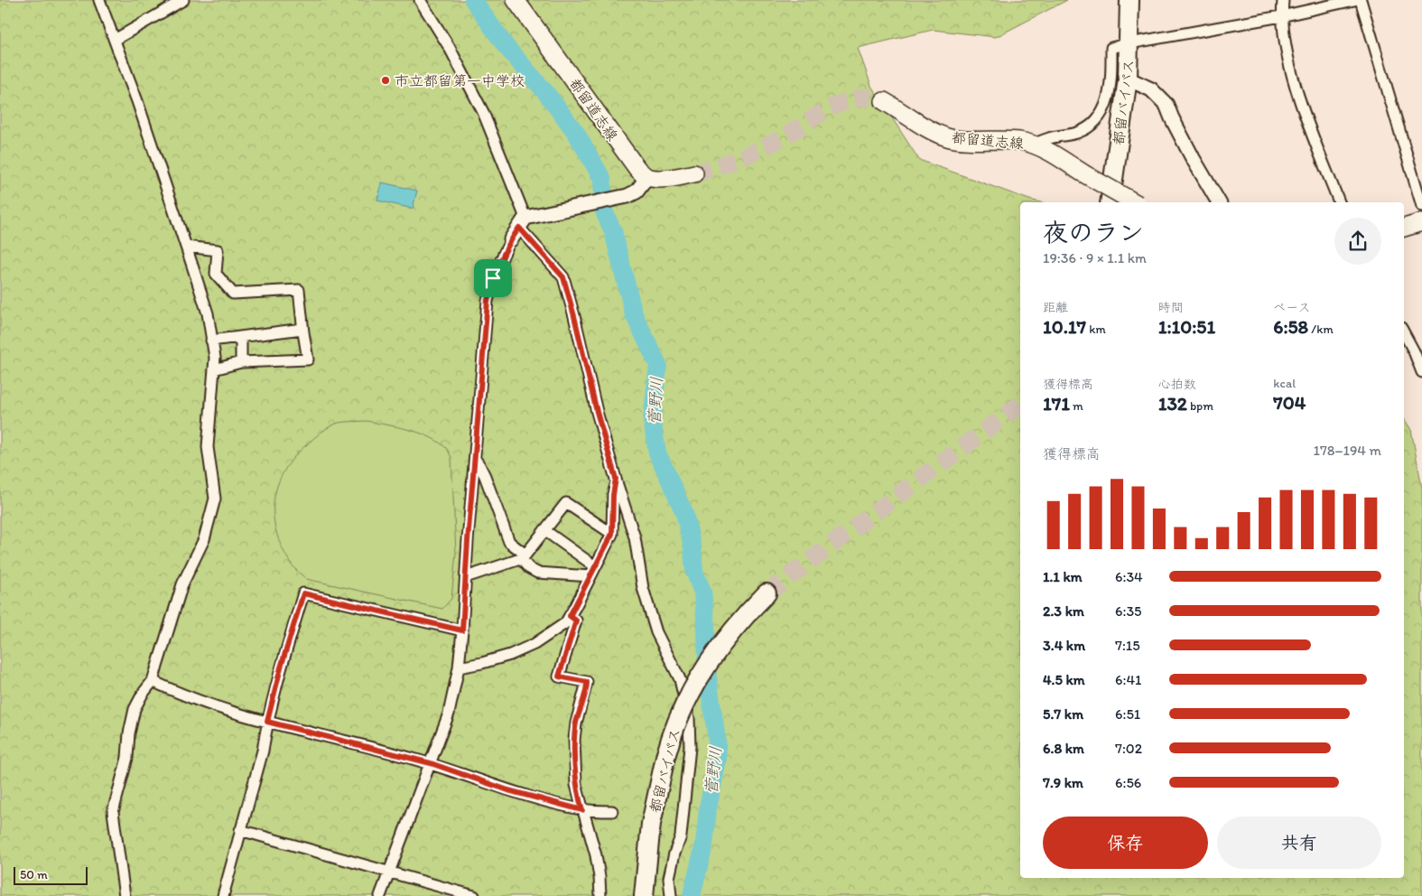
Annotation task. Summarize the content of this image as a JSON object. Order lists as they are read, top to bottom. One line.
{"streets":{"highway":["都留バイパス"],"main road":["都留道志線"]},"water":["菅野川"],"places":["市立都留第一中学校"],"scale_bar":"50 m","page":{"heading":["夜のラン","19:36 · 9 × 1.1 km"],"stats":[["距離","10.17 km"],["時間","1:10:51"],["ペース","6:58 /km"],["獲得標高","171 m"],["心拍数","132 bpm"],["kcal","704"]],"chart":["獲得標高","178–194 m"],"list":[{"name":"1.1 km","note":"6:34"},{"name":"2.3 km","note":"6:35"},{"name":"3.4 km","note":"7:15"},{"name":"4.5 km","note":"6:41"},{"name":"5.7 km","note":"6:51"},{"name":"6.8 km","note":"7:02"},{"name":"7.9 km","note":"6:56"}],"buttons":["保存","共有"],"scale":"50 m"}}
